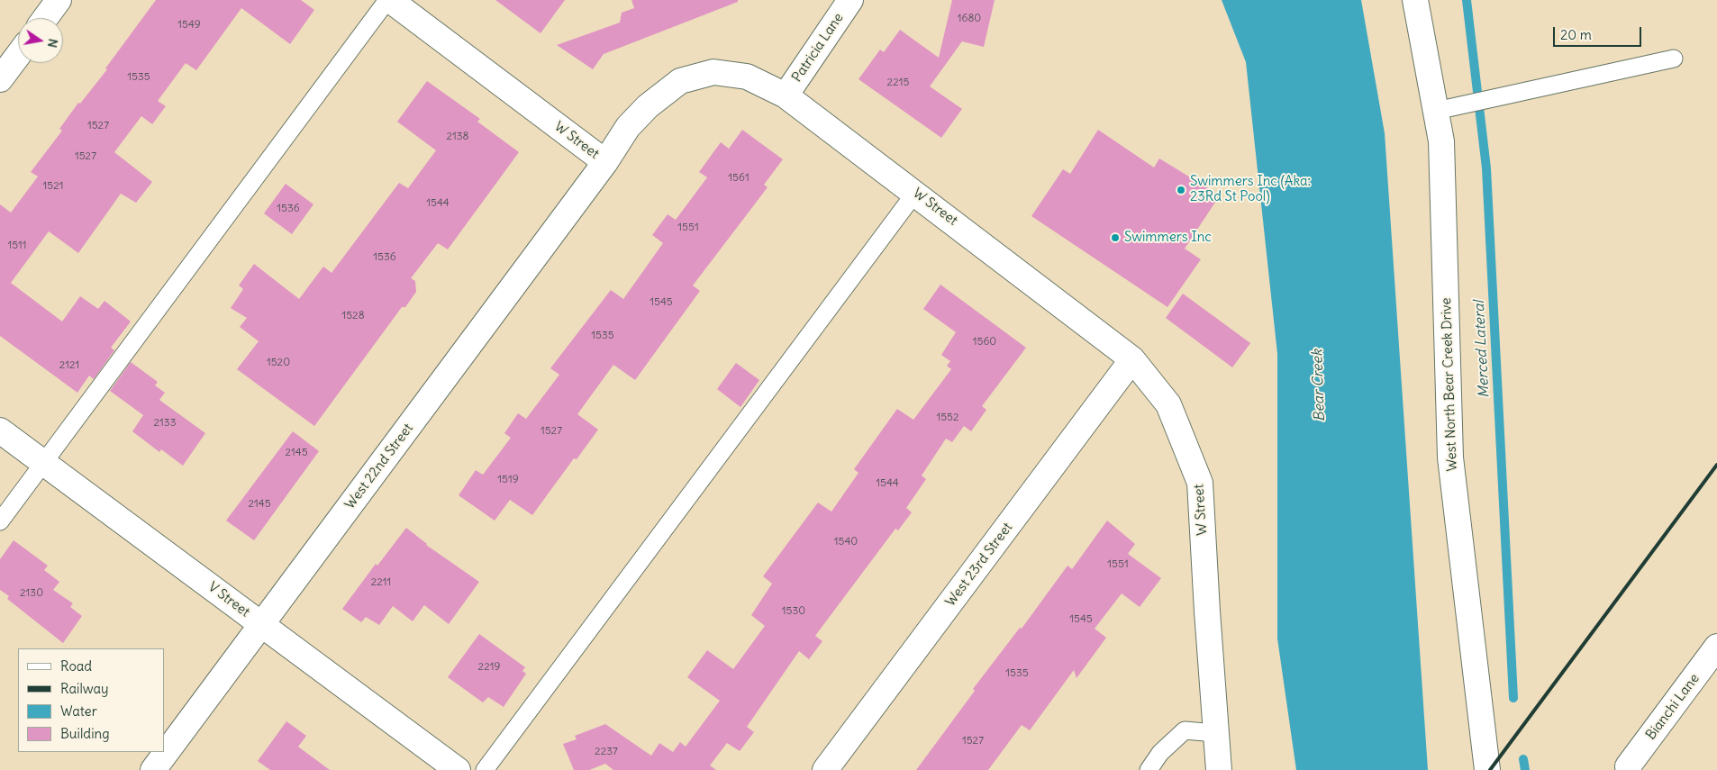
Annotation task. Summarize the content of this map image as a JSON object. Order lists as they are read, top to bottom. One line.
{"streets":{"street":["Patricia Lane","W Street","West North Bear Creek Drive","West 22nd Street","West 23rd Street","V Street","Bianchi Lane"]},"crossings":[["Patricia Lane","W Street"],["W Street","West 22nd Street"],["W Street","West 23rd Street"],["West 22nd Street","V Street"]],"water":["Merced Lateral","Bear Creek"],"places":["Swimmers Inc (Aka: 23Rd St Pool)","Swimmers Inc"],"house_numbers":["1680","1549","1535","2215","1527","2138","1527","1561","1521","1544","1536","1551","1511","1536","1545","1528","1535","1560","1520","2121","1552","2133","1527","2145","1519","1544","2145","1540","1551","2211","2130","1530","1545","2219","1535","1527","2237"],"legend":["Road","Railway","Water","Building"],"scale_bar":"20 m","north":"right"}
